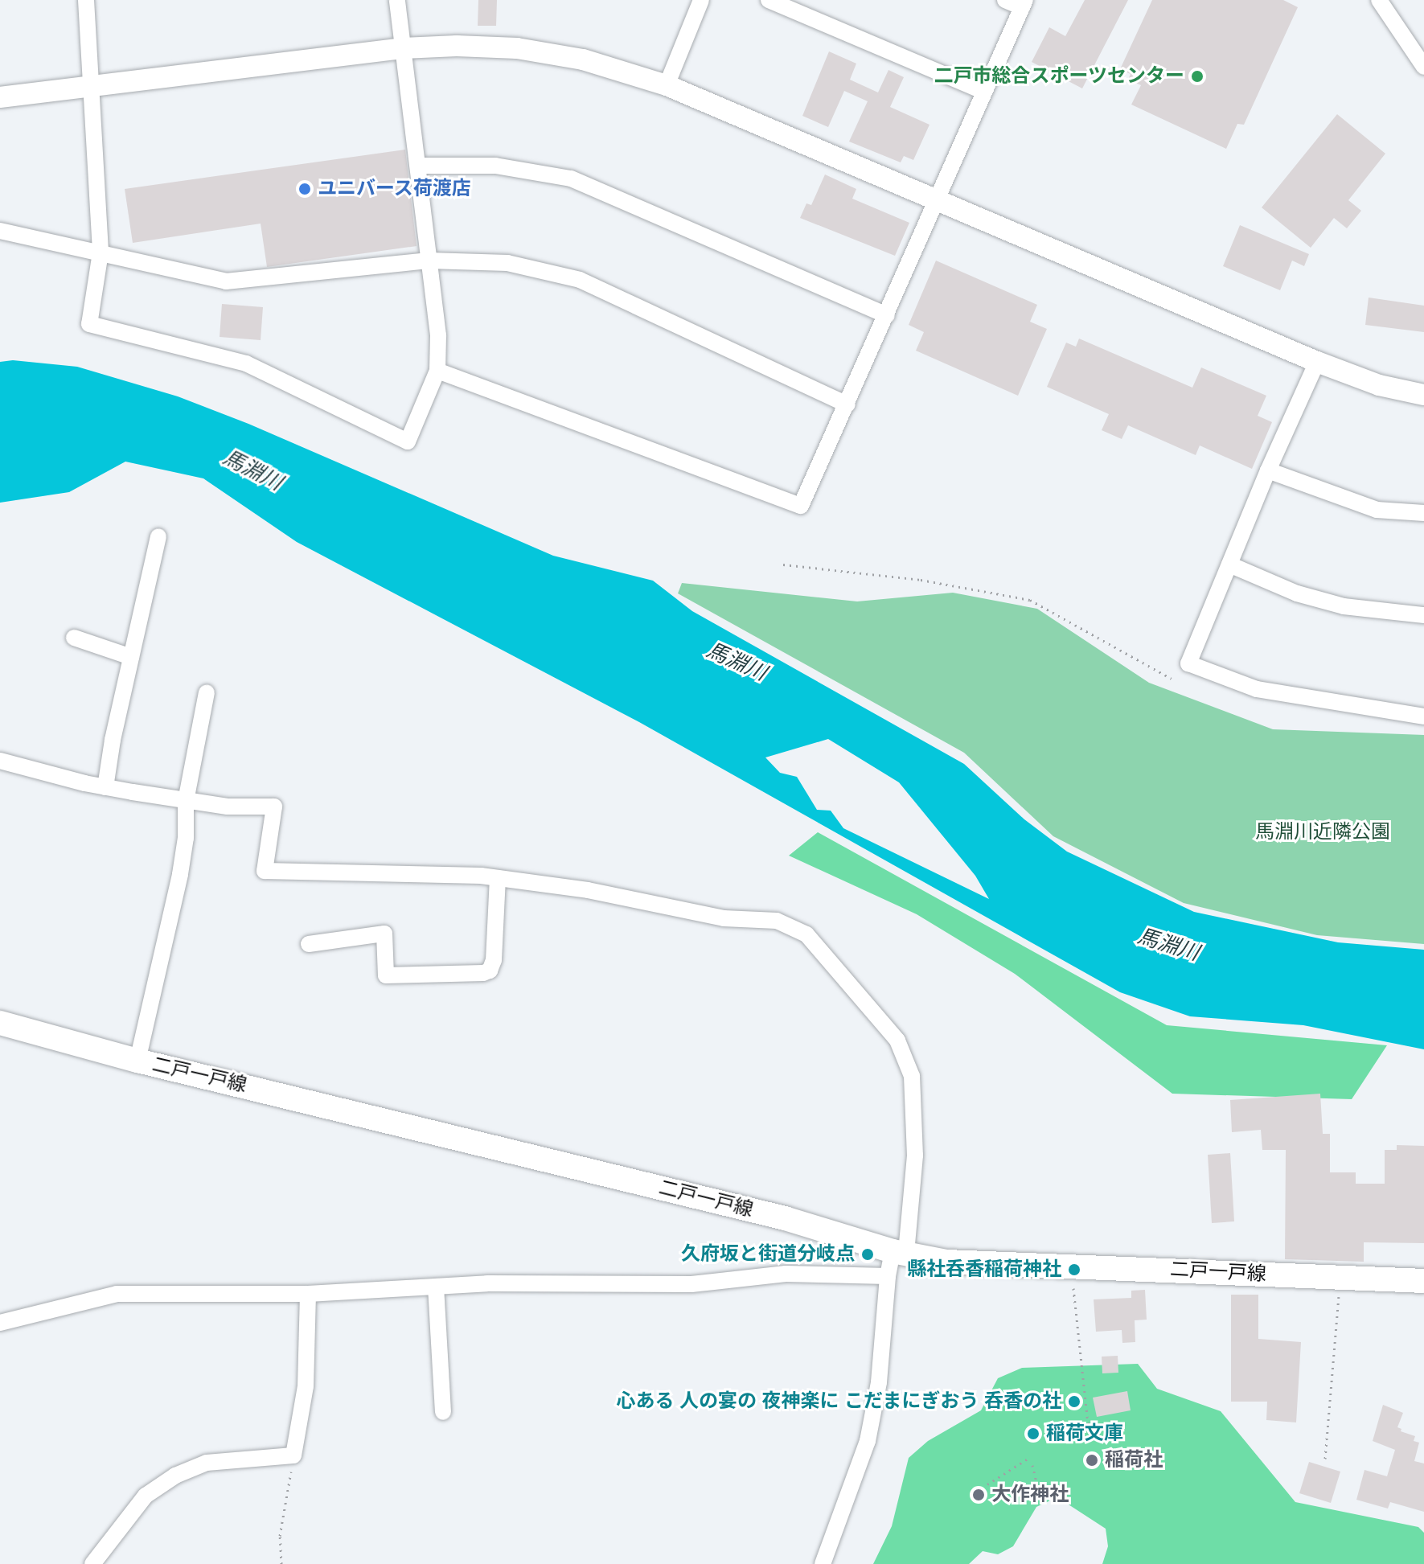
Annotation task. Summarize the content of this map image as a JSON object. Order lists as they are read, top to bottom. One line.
{"streets":{"main road":["二戸一戸線"]},"water":["馬淵川"],"parks":["馬淵川近隣公園"],"places":["二戸市総合スポーツセンター","ユニバース荷渡店","久府坂と街道分岐点","縣社呑香稲荷神社","心ある 人の宴の 夜神楽に こだまにぎおう 呑香の社","稲荷文庫","稲荷社","大作神社"]}
